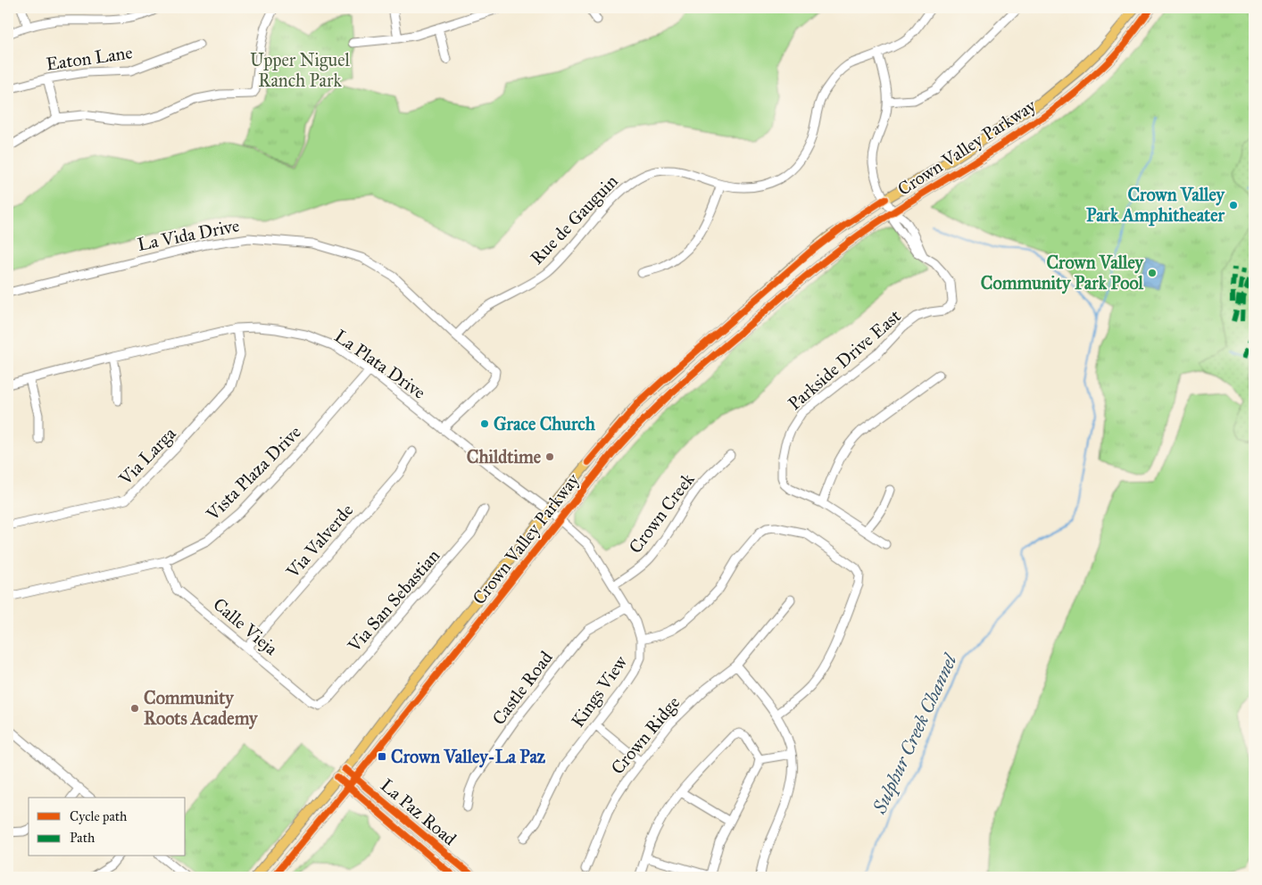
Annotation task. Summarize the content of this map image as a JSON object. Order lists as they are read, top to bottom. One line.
{"streets":{"main road":["Crown Valley Parkway","La Paz Road"],"street":["Eaton Lane","Rue de Gauguin","La Vida Drive","Parkside Drive East","La Plata Drive","Via Larga","Vista Plaza Drive","Crown Creek","Via Valverde","Via San Sebastian","Calle Vieja","Castle Road","Kings View","Crown Ridge"]},"crossings":[["Crown Valley Parkway","Parkside Drive East"],["Crown Valley Parkway","La Plata Drive"],["Crown Valley Parkway","La Paz Road"],["Rue de Gauguin","La Vida Drive"],["La Vida Drive","La Plata Drive"],["La Plata Drive","Via Larga"],["La Plata Drive","Vista Plaza Drive"],["La Plata Drive","Crown Creek"],["La Plata Drive","Castle Road"],["La Plata Drive","Kings View"],["Vista Plaza Drive","Calle Vieja"],["Via Valverde","Calle Vieja"],["Via San Sebastian","Calle Vieja"]],"water":["Sulphur Creek Channel"],"parks":["Upper Niguel Ranch Park"],"places":{"other":["Crown Valley Park Amphitheater","Crown Valley Community Park Pool","Grace Church","Childtime","Community Roots Academy"],"transit":["Crown Valley-La Paz"]},"legend":["Cycle path","Path"]}
